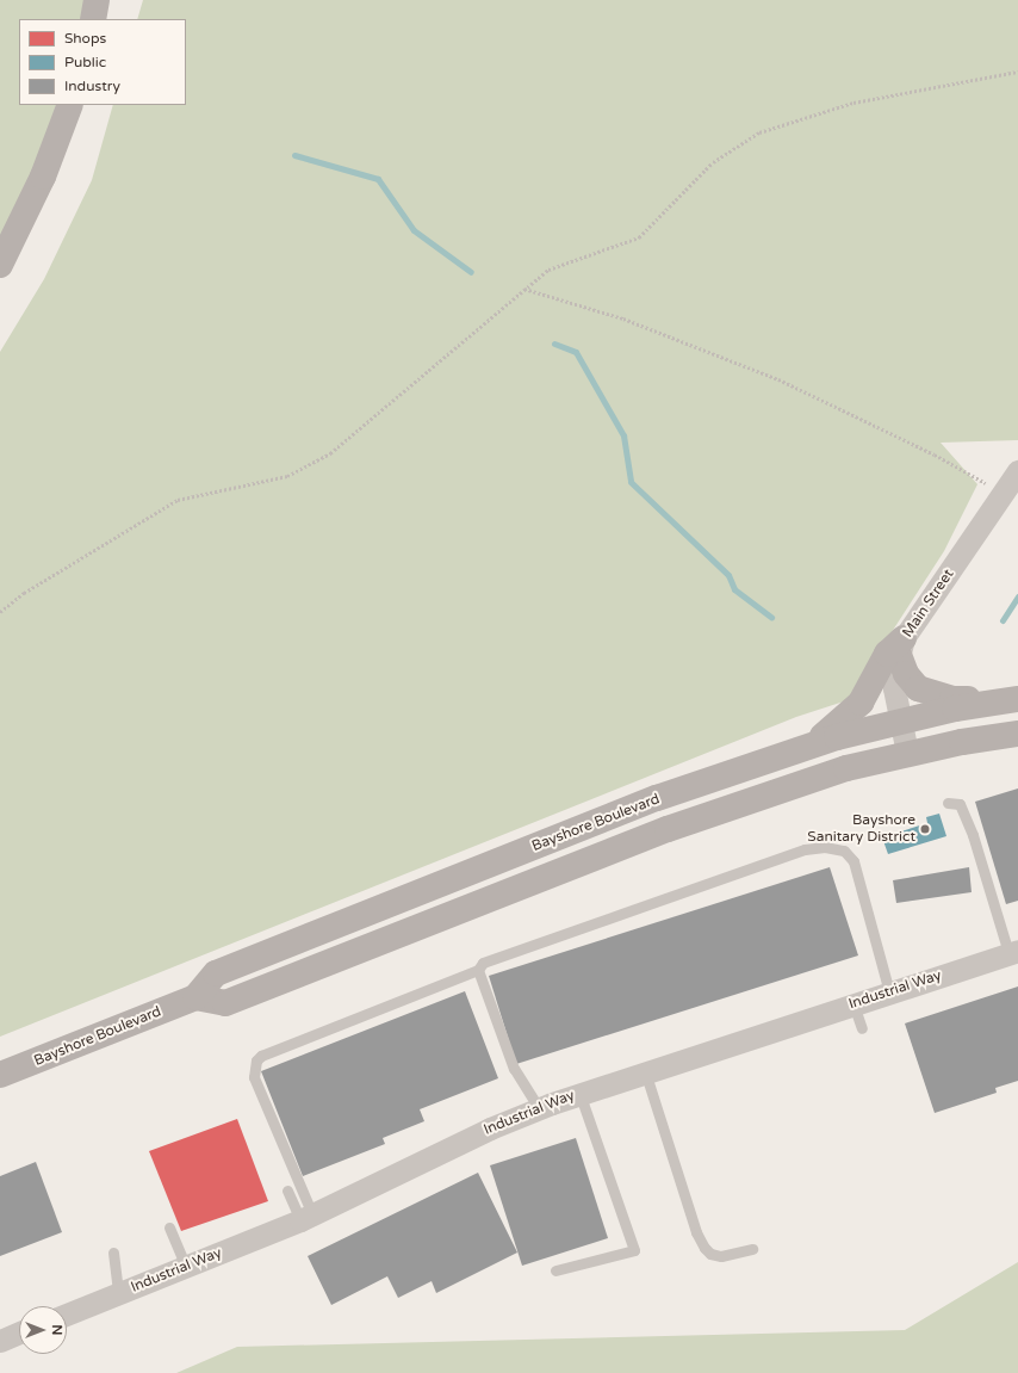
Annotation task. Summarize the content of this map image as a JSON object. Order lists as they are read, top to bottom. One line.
{"streets":{"main road":["Bayshore Boulevard"],"street":["Main Street","Industrial Way"]},"crossings":[["Main Street","Bayshore Boulevard"]],"places":["Bayshore Sanitary District"],"legend":["Shops","Public","Industry"],"north":"right"}
